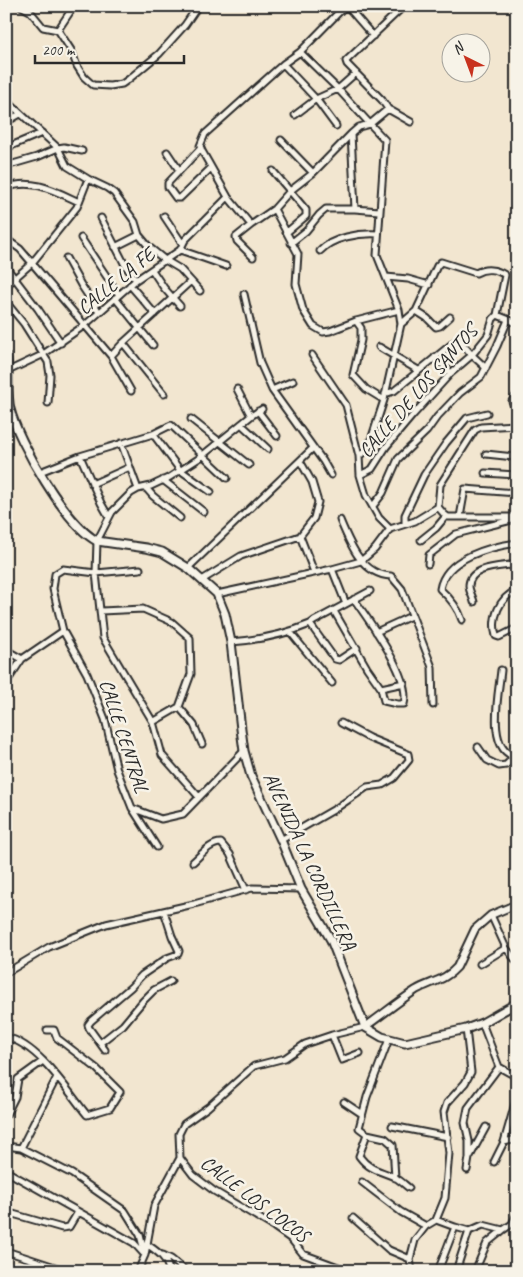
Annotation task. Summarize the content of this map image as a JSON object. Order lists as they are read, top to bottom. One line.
{"streets":{"main road":["AVENIDA LA CORDILLERA"],"street":["CALLE LA FE","CALLE DE LOS SANTOS","CALLE CENTRAL","CALLE LOS COCOS"]},"crossings":[["AVENIDA LA CORDILLERA","CALLE LOS COCOS"]],"scale_bar":"200 m","north":"top left"}
